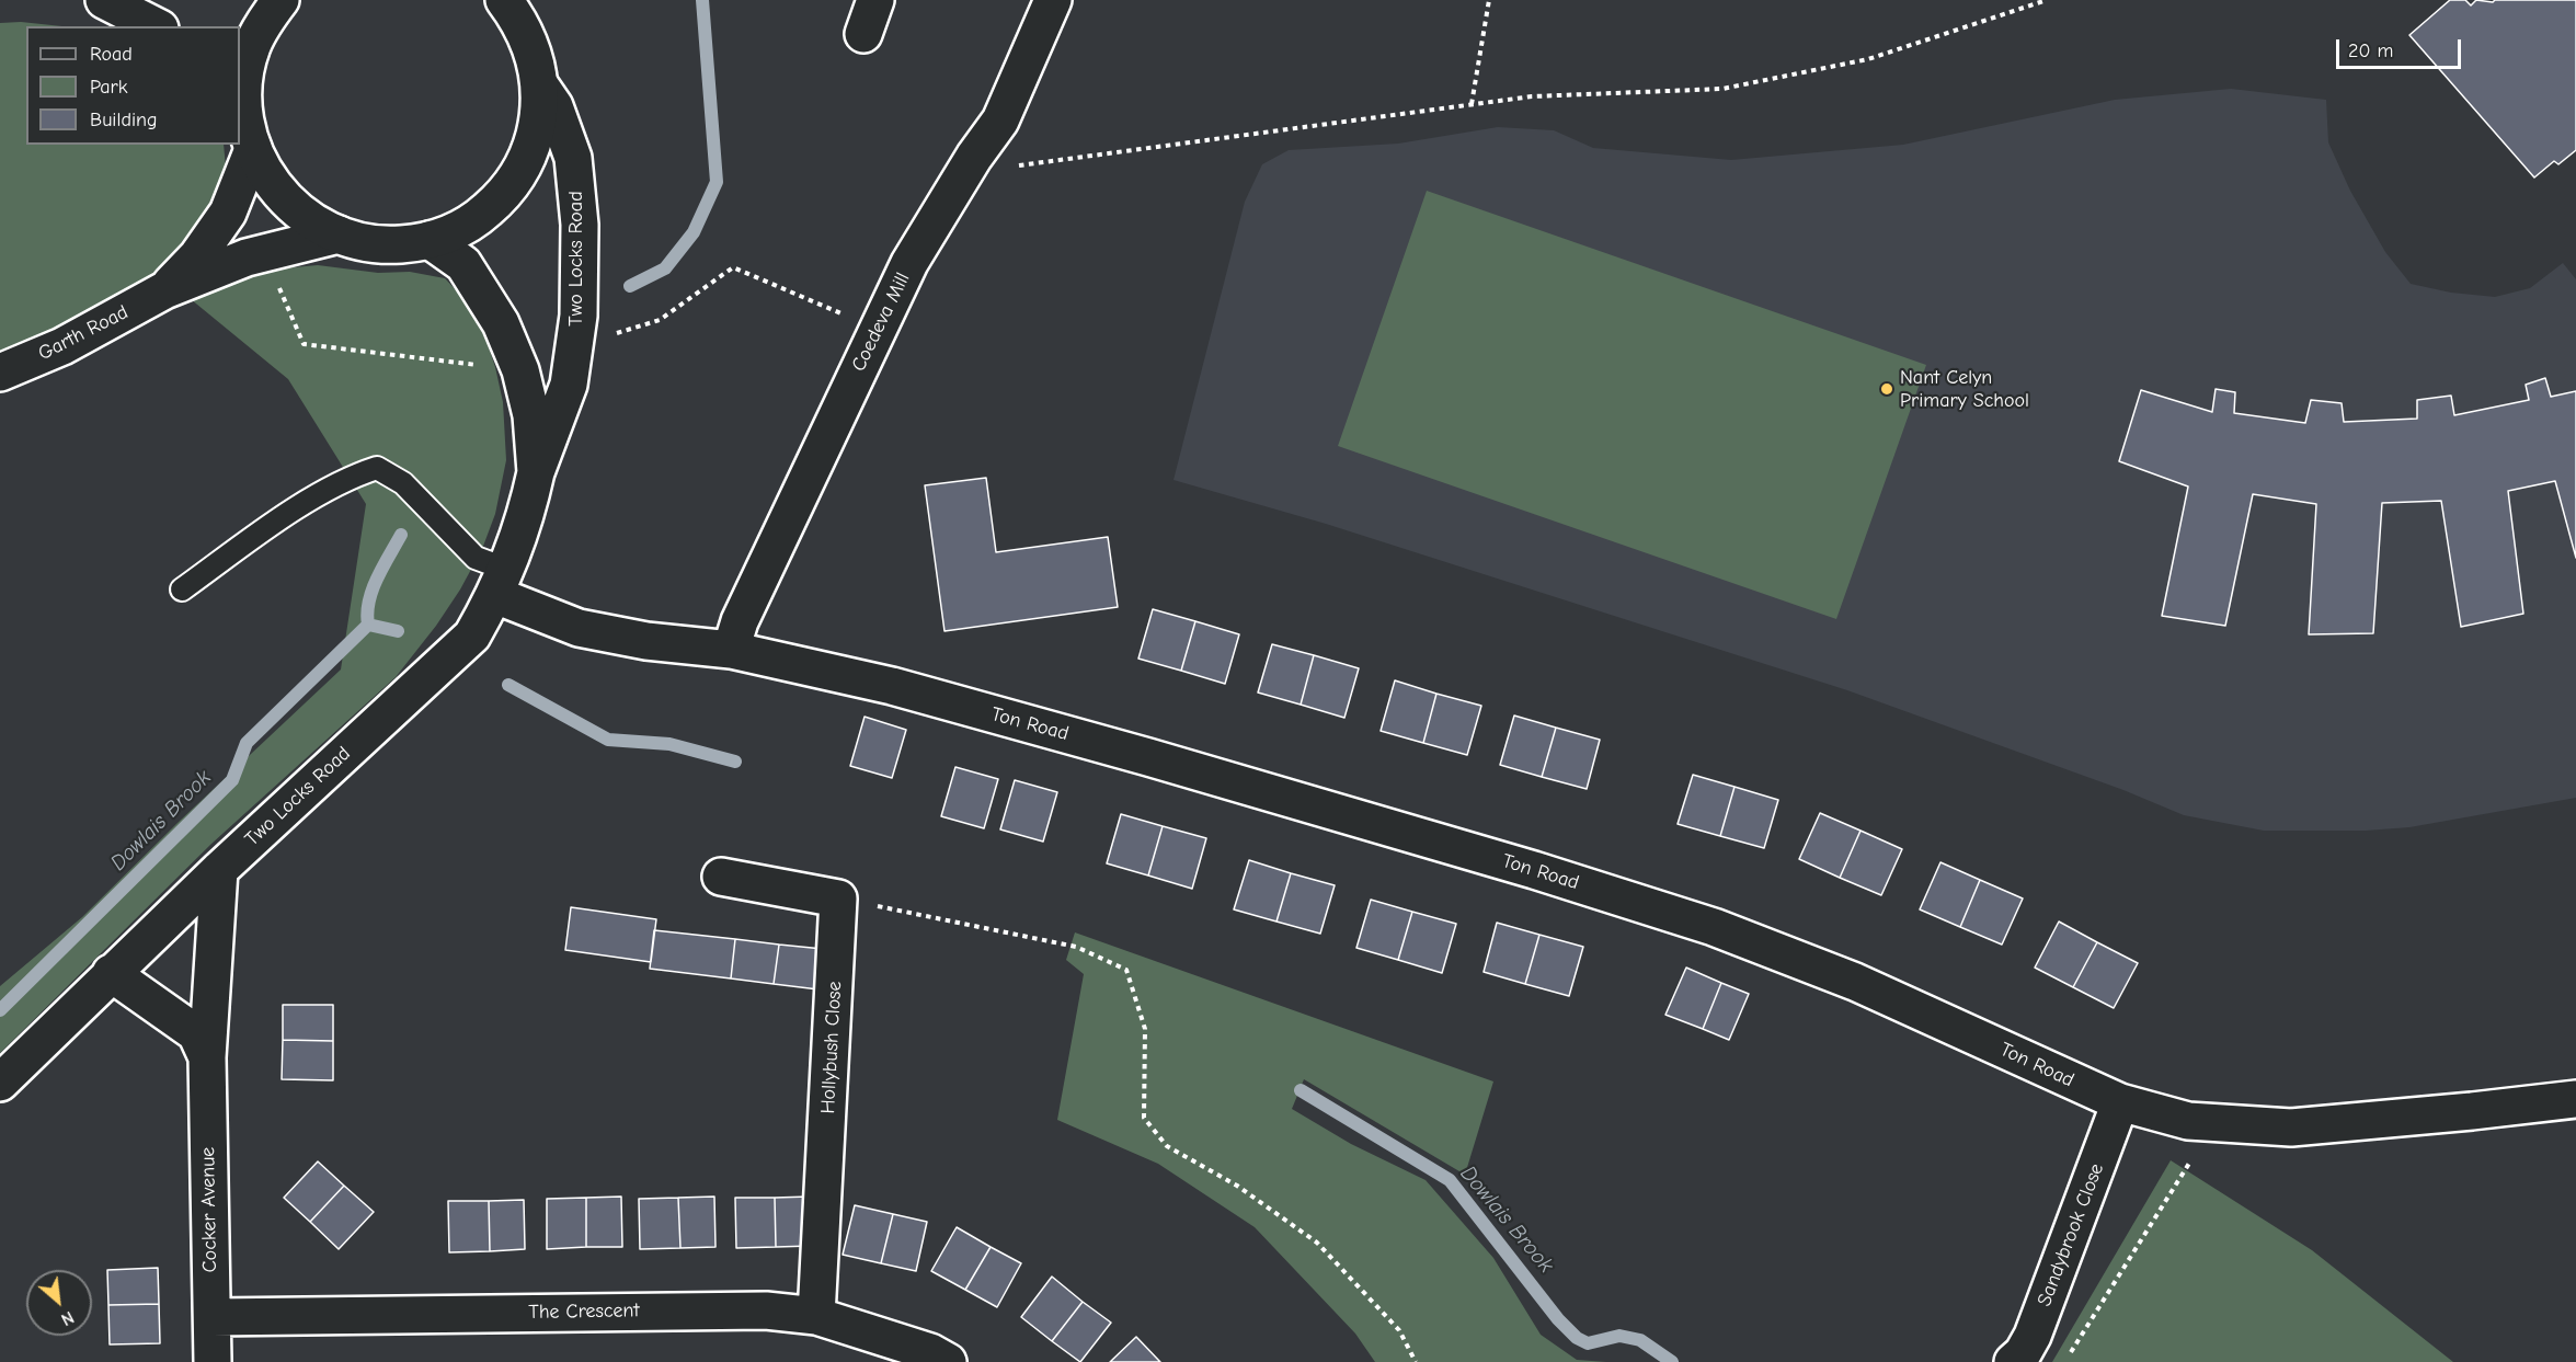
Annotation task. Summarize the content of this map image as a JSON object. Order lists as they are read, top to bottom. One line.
{"streets":{"street":["Two Locks Road","Coedeva Mill","Garth Road","Ton Road","Hollybush Close","Cocker Avenue","Sandybrook Close","The Crescent"]},"crossings":[["Two Locks Road","Ton Road"],["Two Locks Road","Cocker Avenue"],["Coedeva Mill","Ton Road"],["Ton Road","Sandybrook Close"],["Hollybush Close","The Crescent"],["Cocker Avenue","The Crescent"]],"water":["Dowlais Brook"],"places":["Nant Celyn Primary School"],"legend":["Road","Park","Building"],"scale_bar":"20 m","north":"bottom right"}
